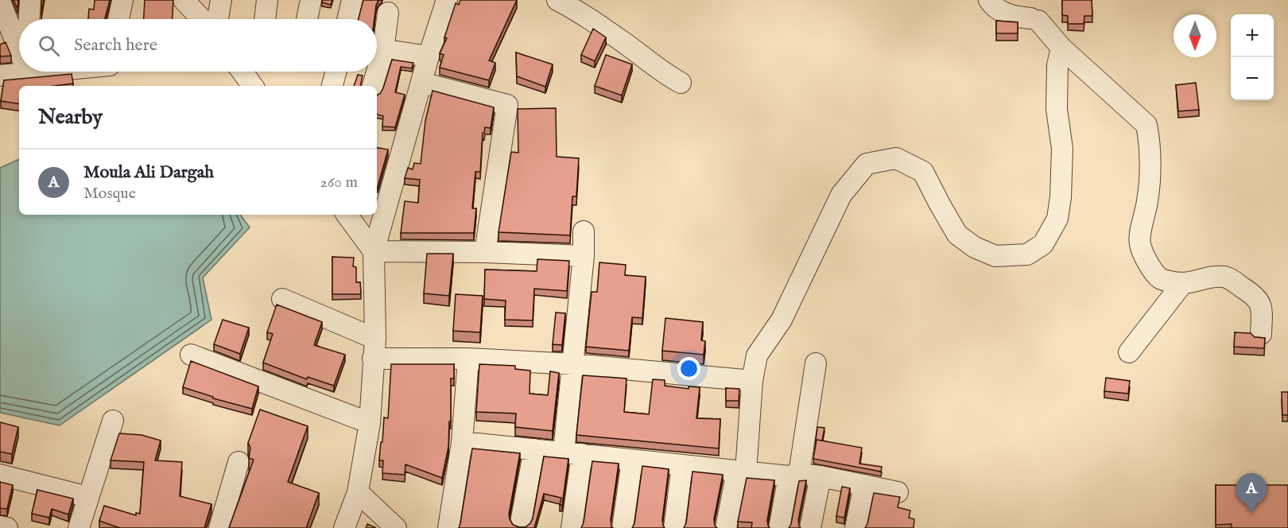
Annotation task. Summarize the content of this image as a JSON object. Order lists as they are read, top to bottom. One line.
{"north":"bottom","page":{"map_buttons":["+","−"],"search":"Search here","heading":"Nearby","list":[{"mark":"A","name":"Moula Ali Dargah","note":"Mosque","value":"260 m"}],"pins":"A"}}
